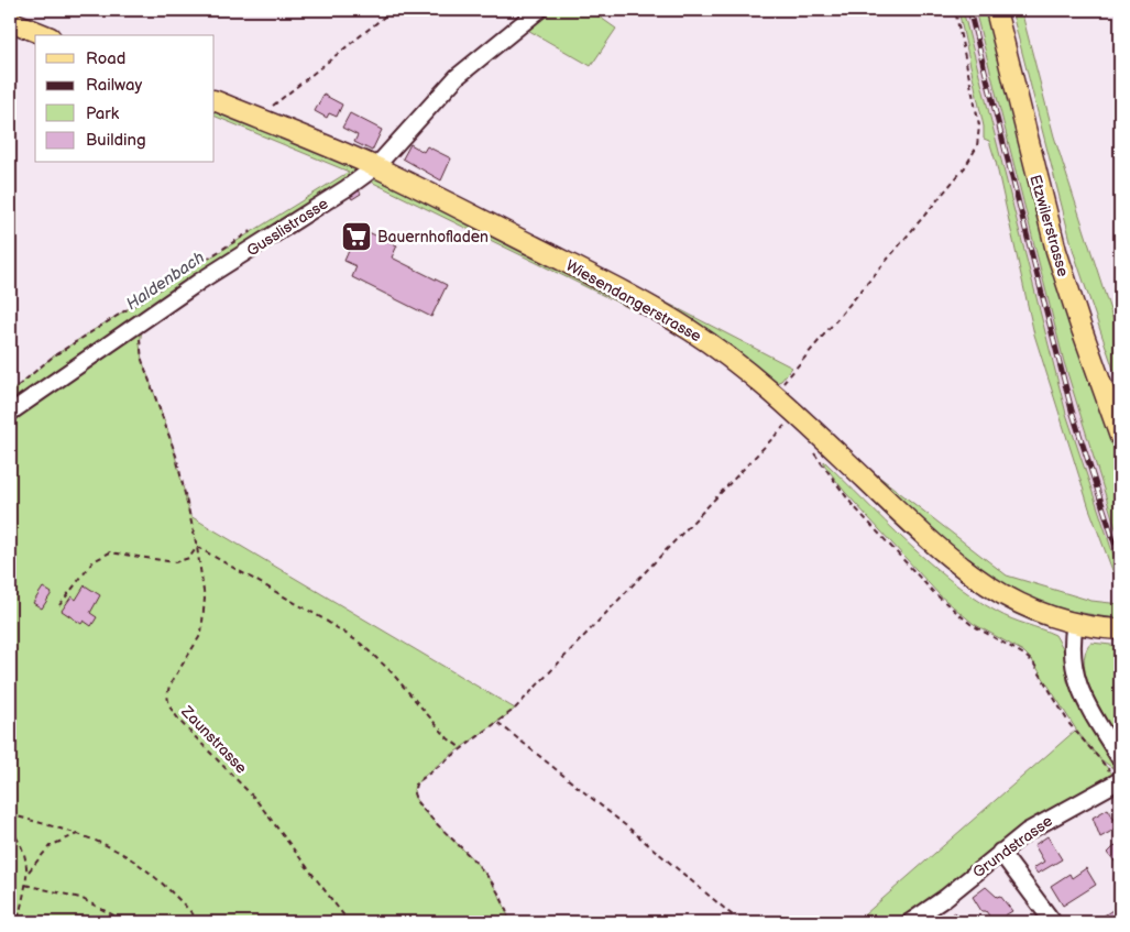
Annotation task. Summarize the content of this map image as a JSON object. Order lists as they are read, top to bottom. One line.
{"streets":{"main road":["Etzwilerstrasse","Wiesendangerstrasse"],"street":["Gusslistrasse","Grundstrasse"],"path":["Zaunstrasse"]},"crossings":[["Gusslistrasse","Wiesendangerstrasse"],["Gusslistrasse","Zaunstrasse"]],"water":["Haldenbach"],"places":{"supermarket":["Bauernhofladen"]},"legend":["Road","Railway","Park","Building"]}
